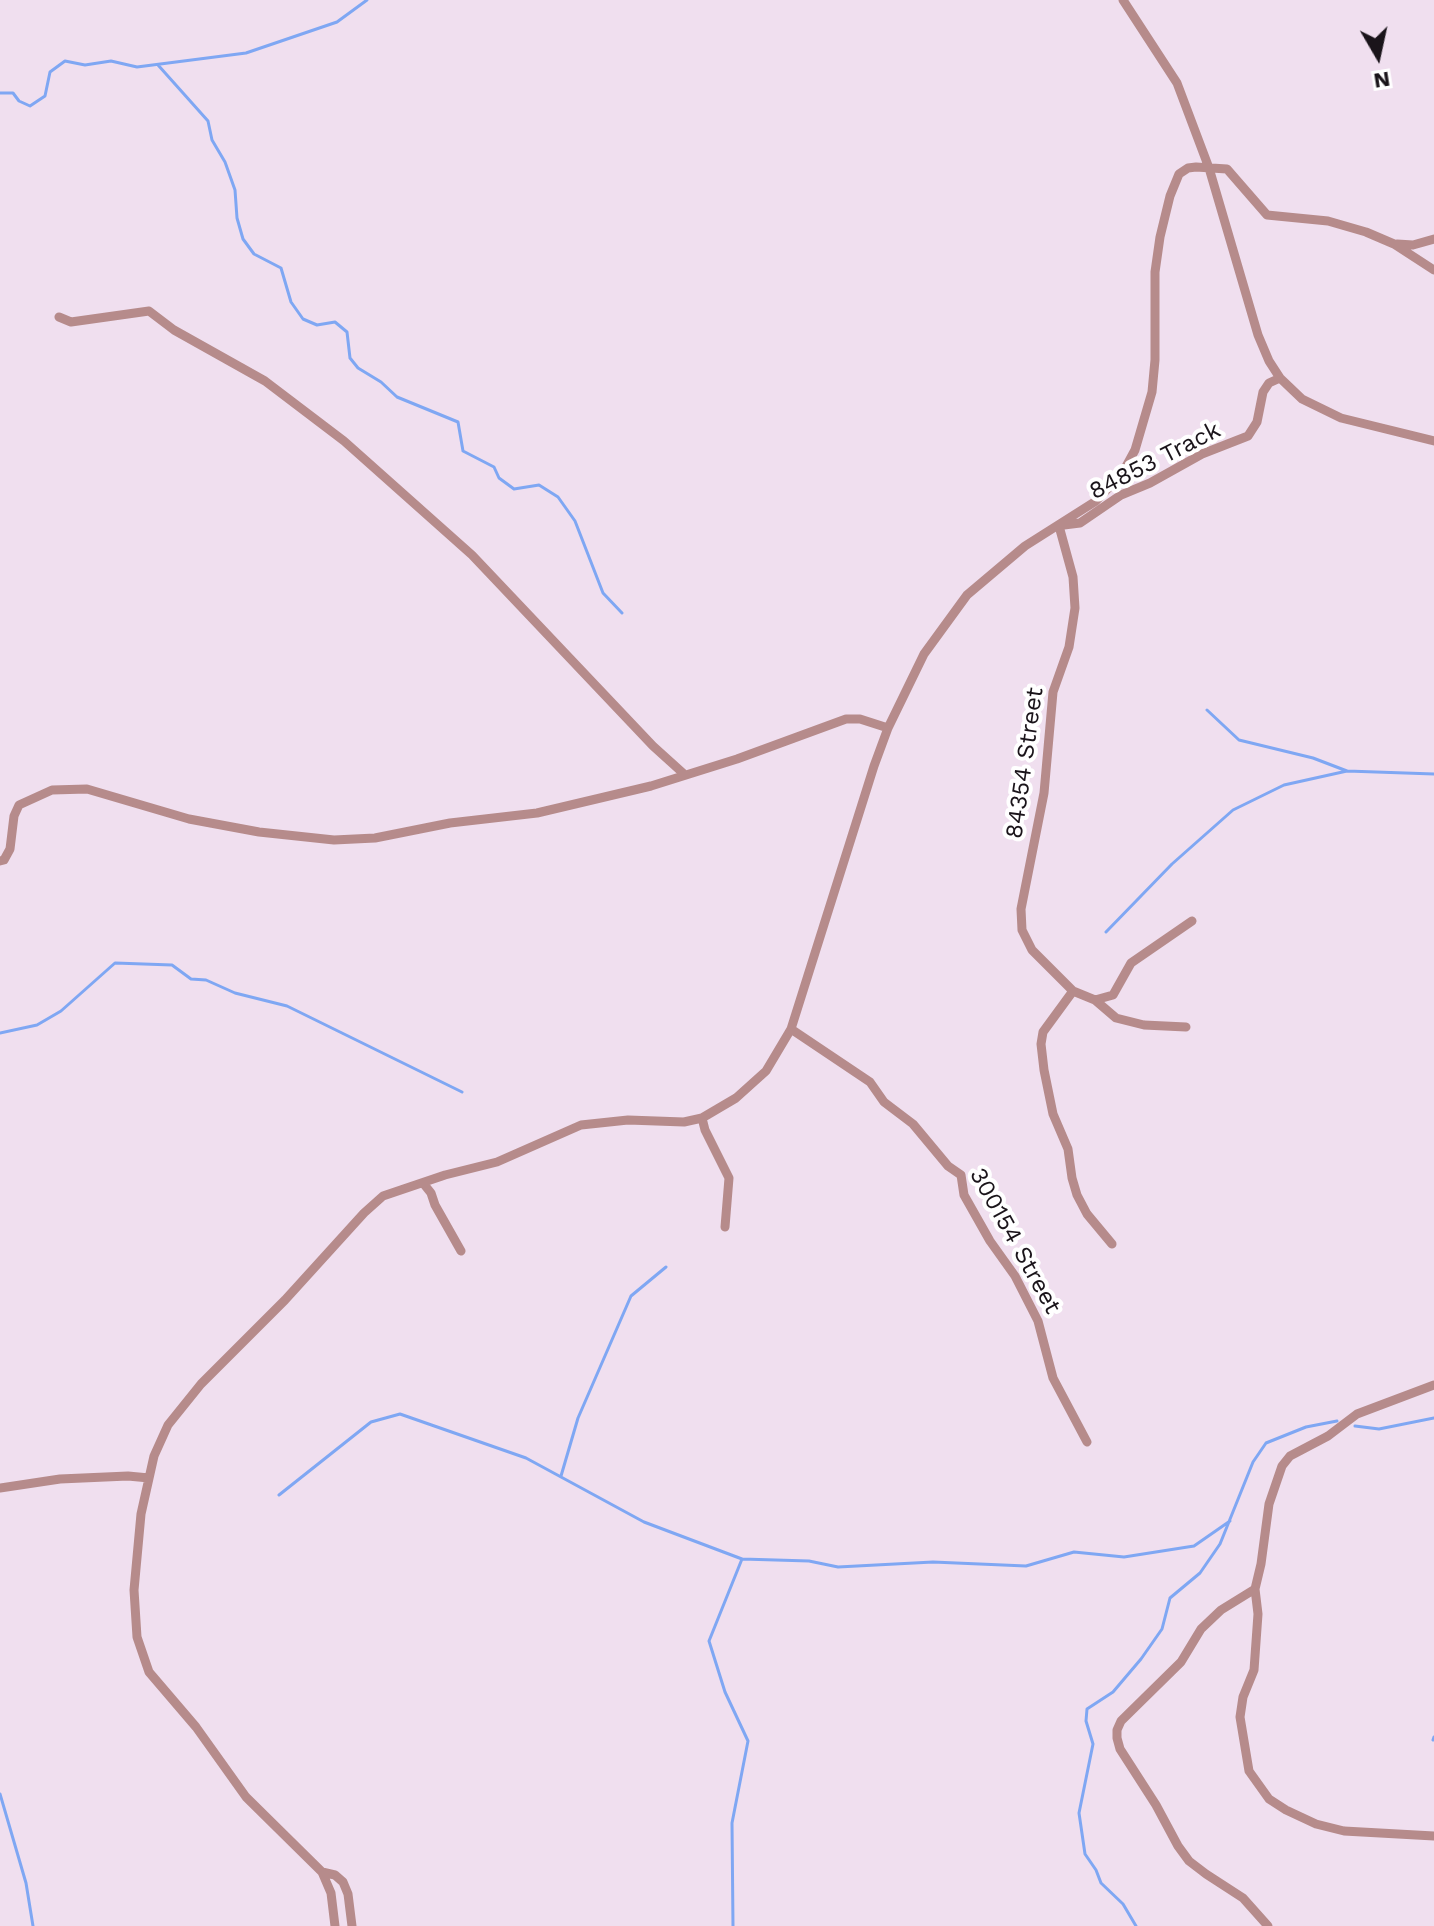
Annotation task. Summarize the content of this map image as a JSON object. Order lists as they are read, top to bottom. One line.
{"streets":{"street":["84853 Track","84354 Street","300154 Street"]},"crossings":[["84853 Track","84354 Street"]],"north":"bottom"}
